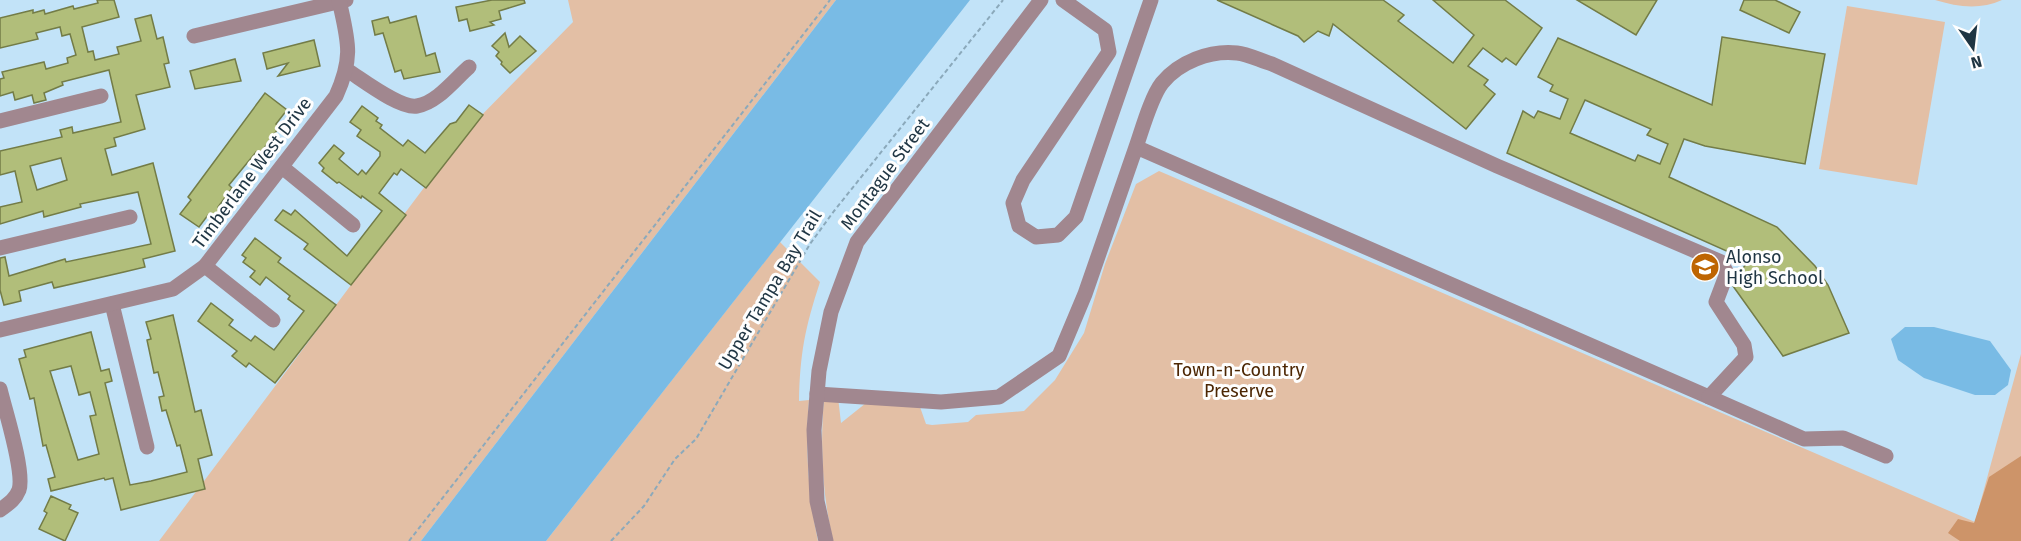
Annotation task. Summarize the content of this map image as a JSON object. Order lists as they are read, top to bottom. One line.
{"streets":{"street":["Timberlane West Drive","Montague Street"],"path":["Upper Tampa Bay Trail"]},"parks":["Town-n-Country Preserve"],"places":{"school or university":["Alonso High School"]},"north":"bottom"}
